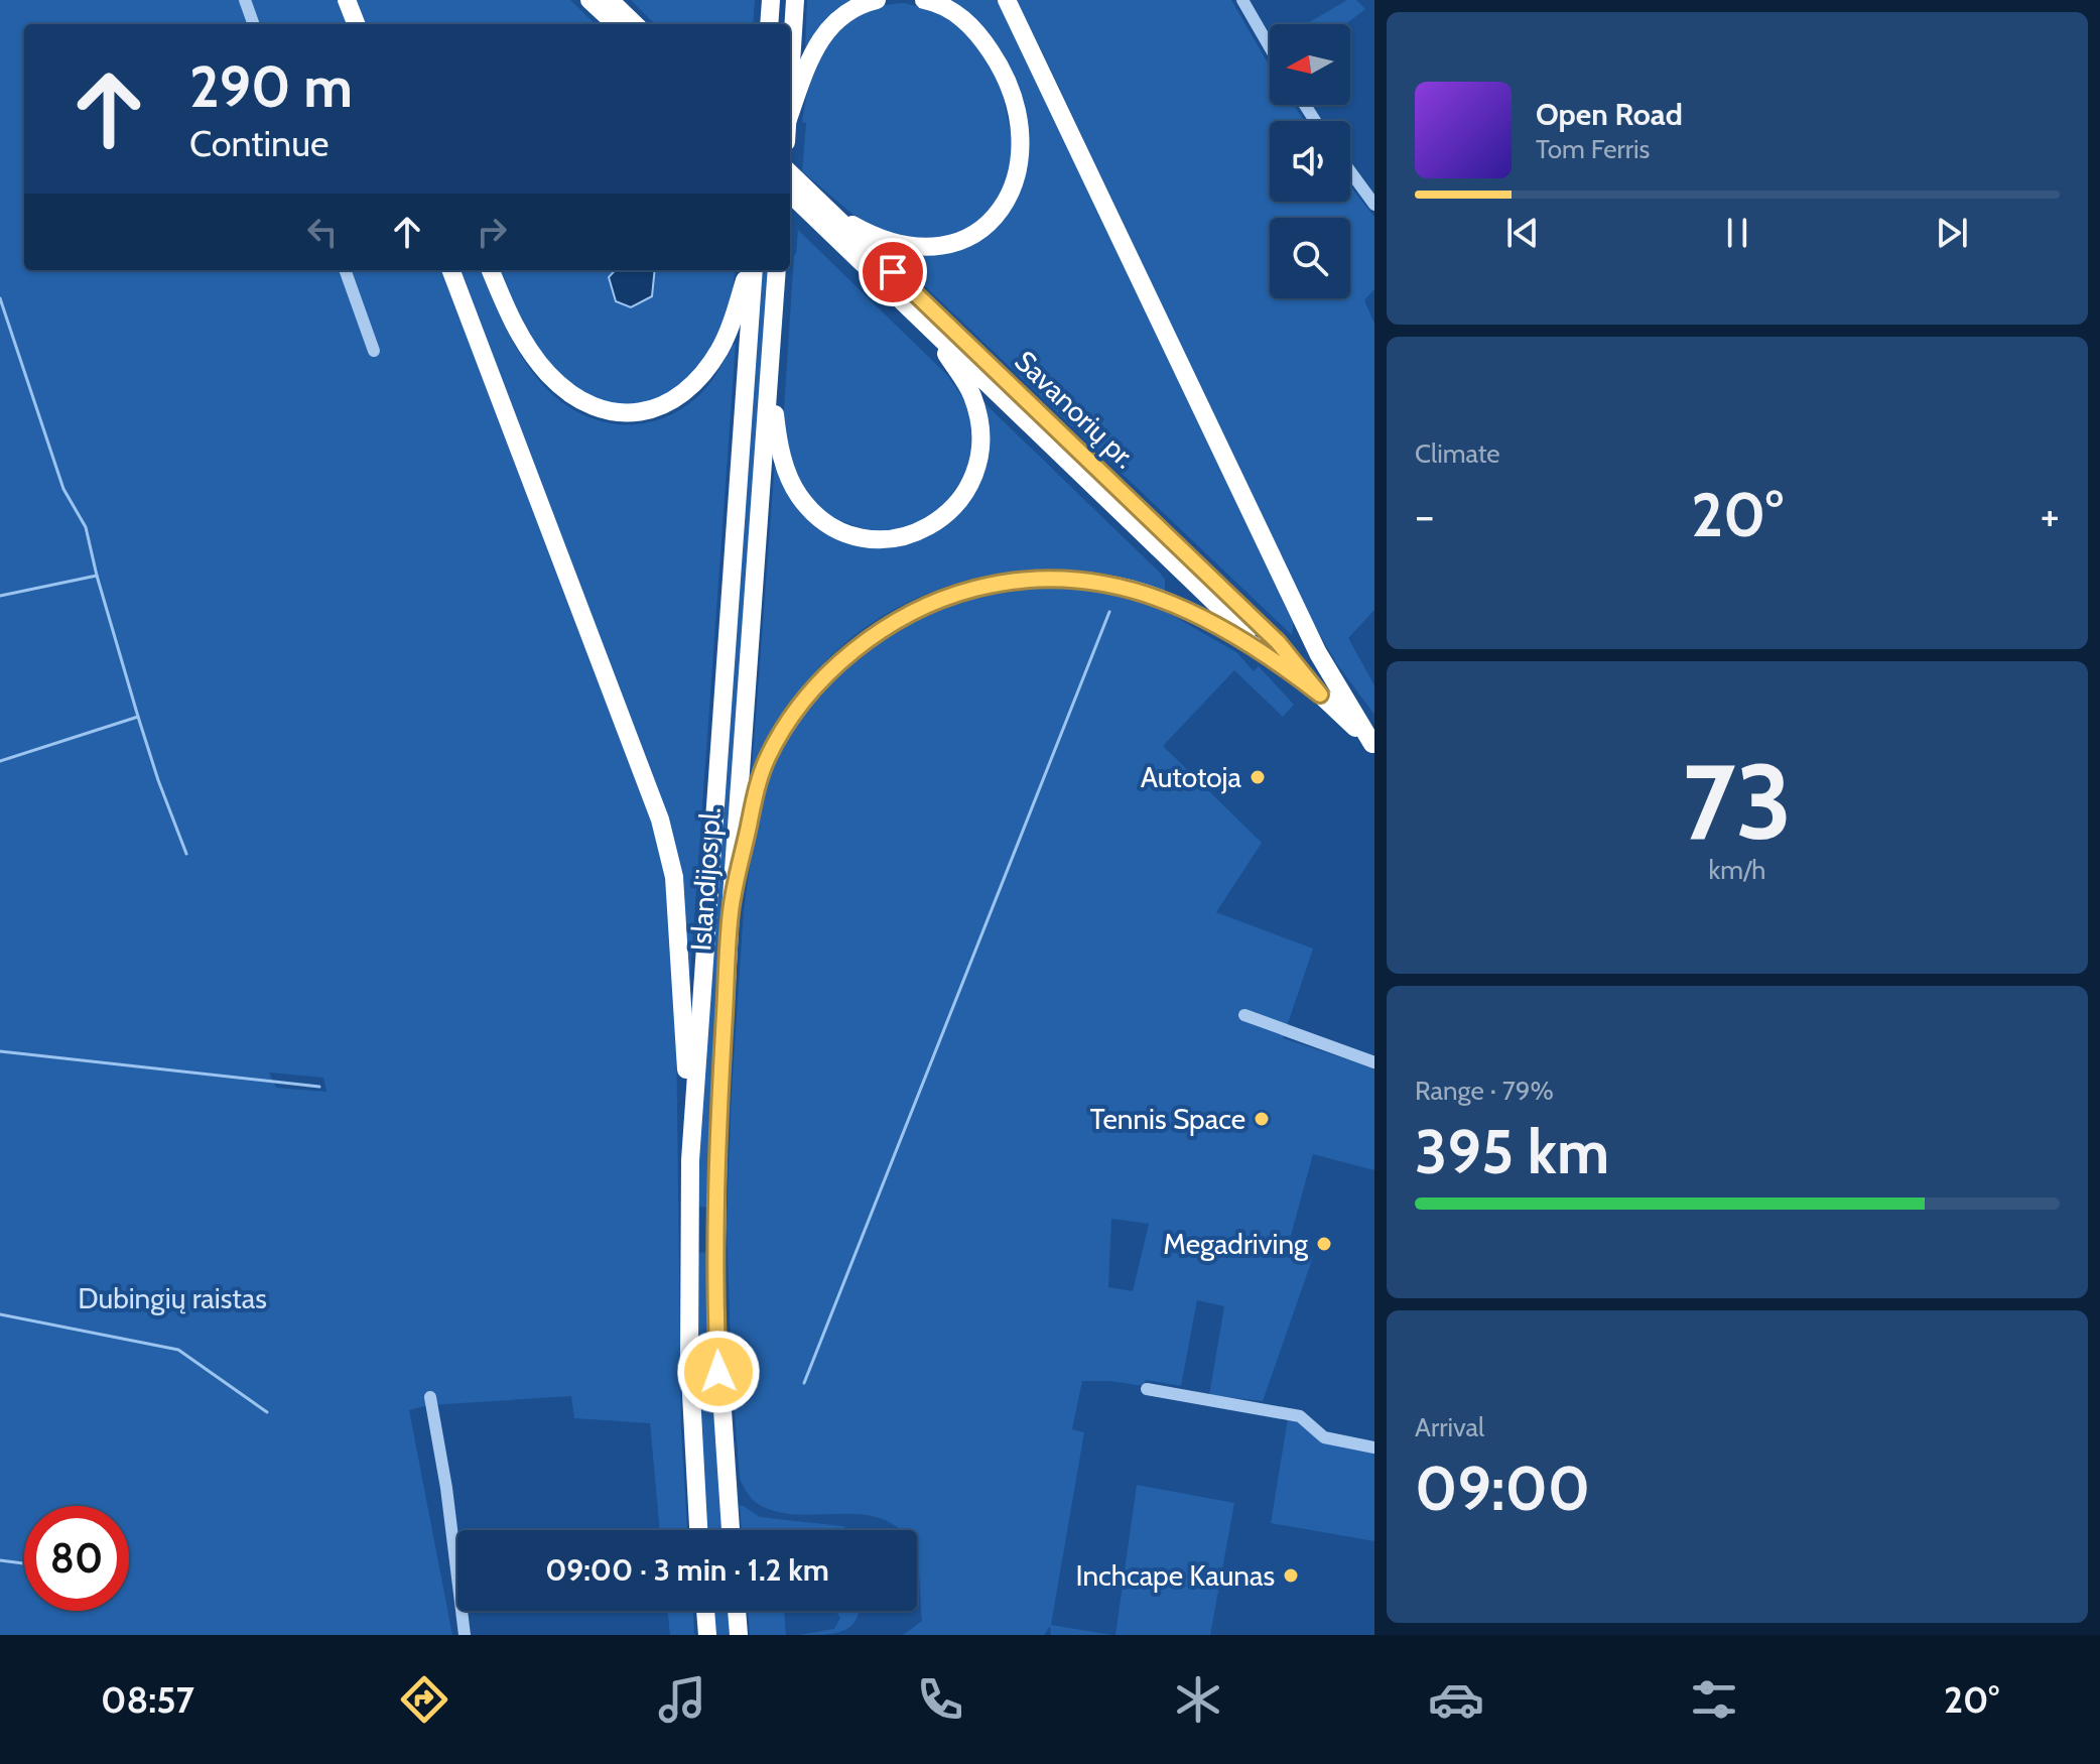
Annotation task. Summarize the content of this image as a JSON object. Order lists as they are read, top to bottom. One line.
{"streets":{"highway":["Savanorių pr.","Islandijos pl."]},"parks":["Dubingių raistas"],"places":["Autotoja","Tennis Space","Megadriving","Inchcape Kaunas"],"north":"left","page":{"turn":["290 m","Continue"],"song":["Open Road","Tom Ferris"],"tile":["Climate",["73","km/h"],["Range · 79%","395 km"],["Arrival","09:00"]],"heat":["−","20°","+"],"limit":"80","trip":"09:00 · 3 min · 1.2 km","tabs":["08:57","20°"]}}
